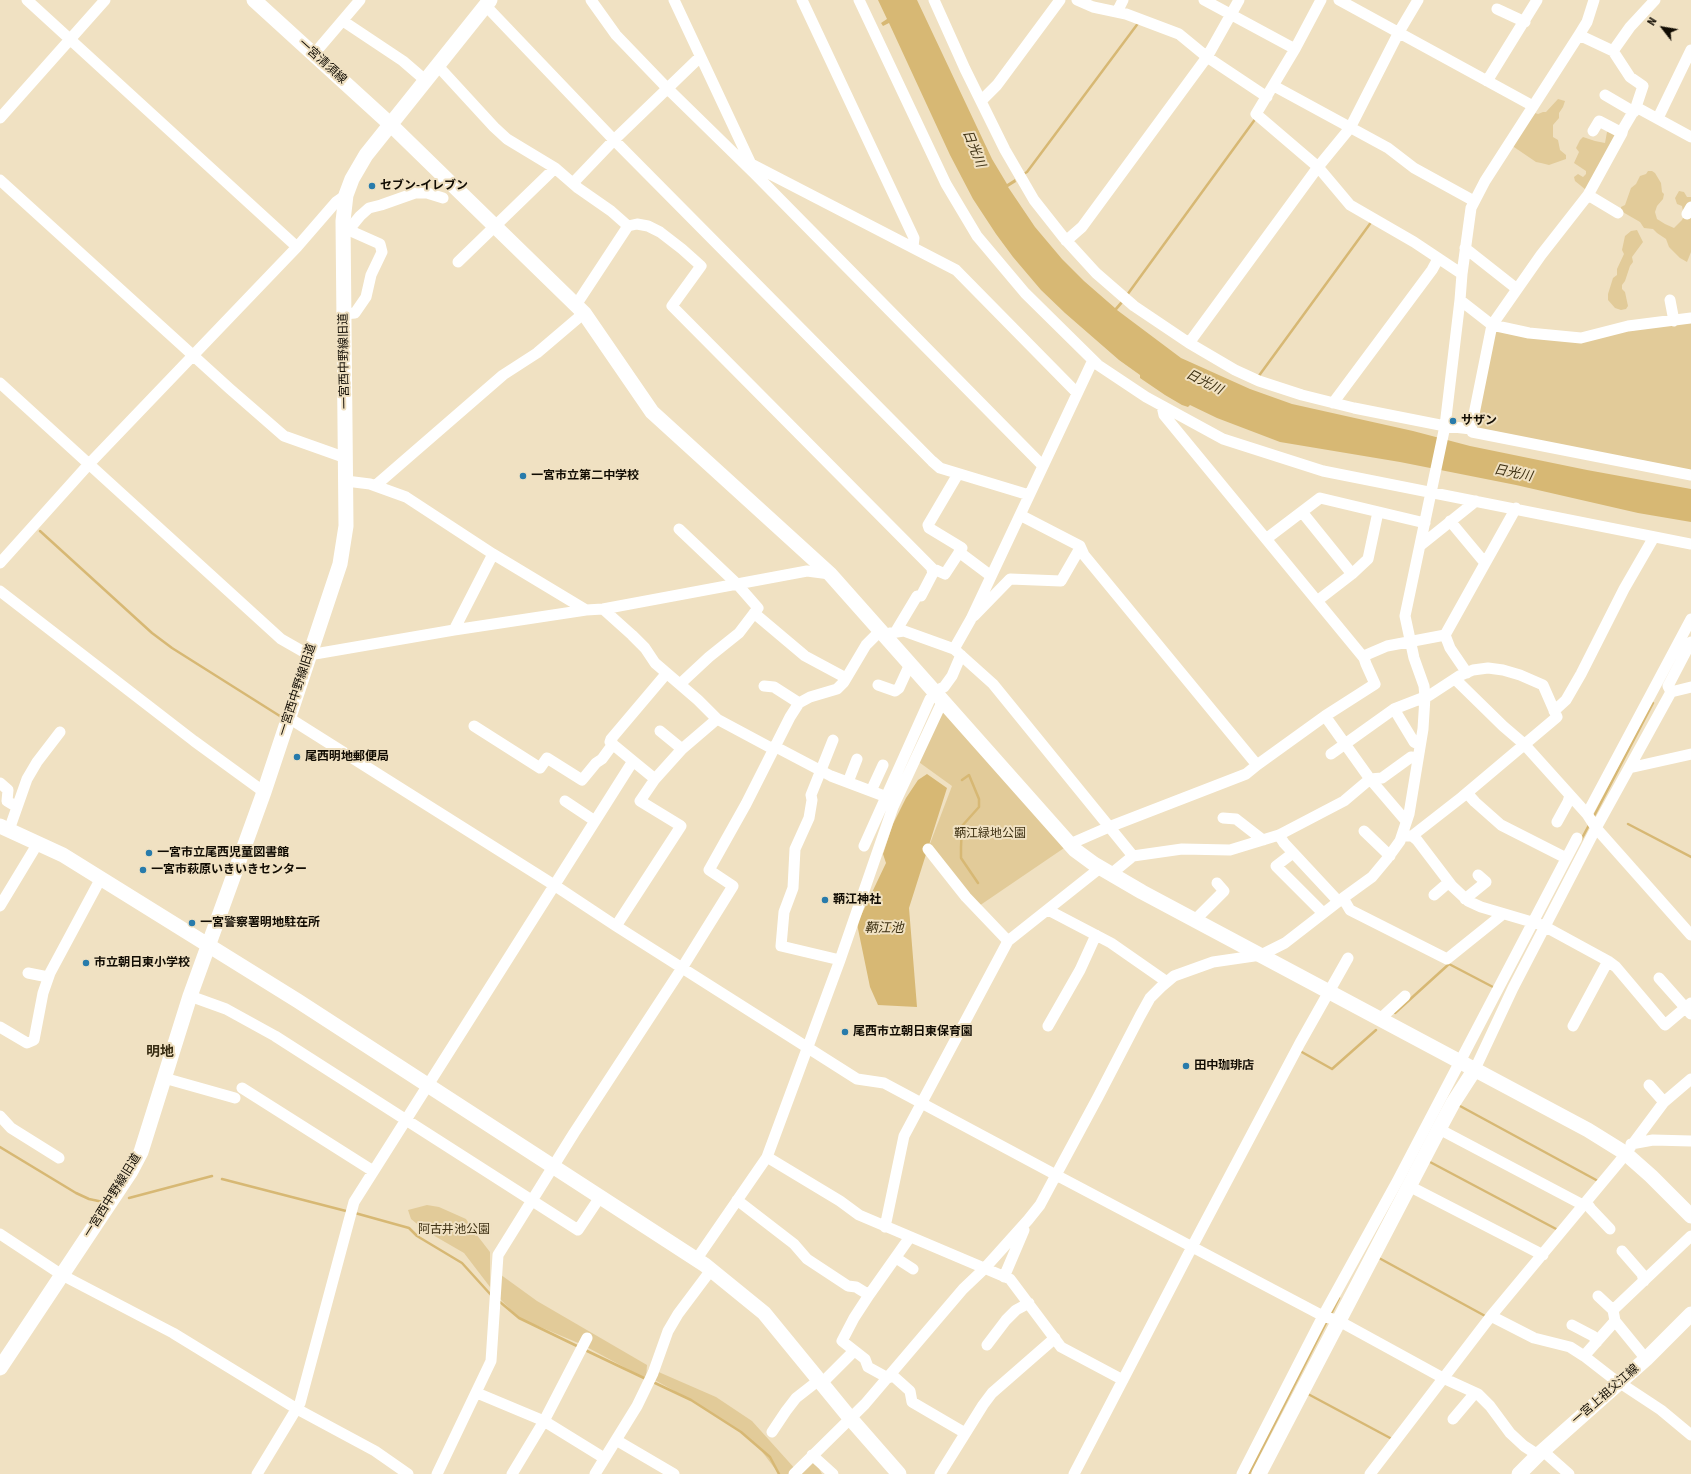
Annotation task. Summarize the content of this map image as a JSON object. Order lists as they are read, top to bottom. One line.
{"streets":{"street":["一宮清須線","一宮西中野線旧道","一宮上祖父江線"]},"crossings":[["一宮清須線","一宮西中野線旧道"]],"districts":["明地"],"water":["日光川","鞆江池"],"parks":["鞆江緑地公園","阿古井池公園"],"places":["セブン-イレブン","サザン","一宮市立第二中学校","尾西明地郵便局","一宮市立尾西児童図書館","一宮市萩原いきいきセンター","鞆江神社","一宮警察署明地駐在所","市立朝日東小学校","尾西市立朝日東保育園","田中珈琲店"],"north":"top left"}
